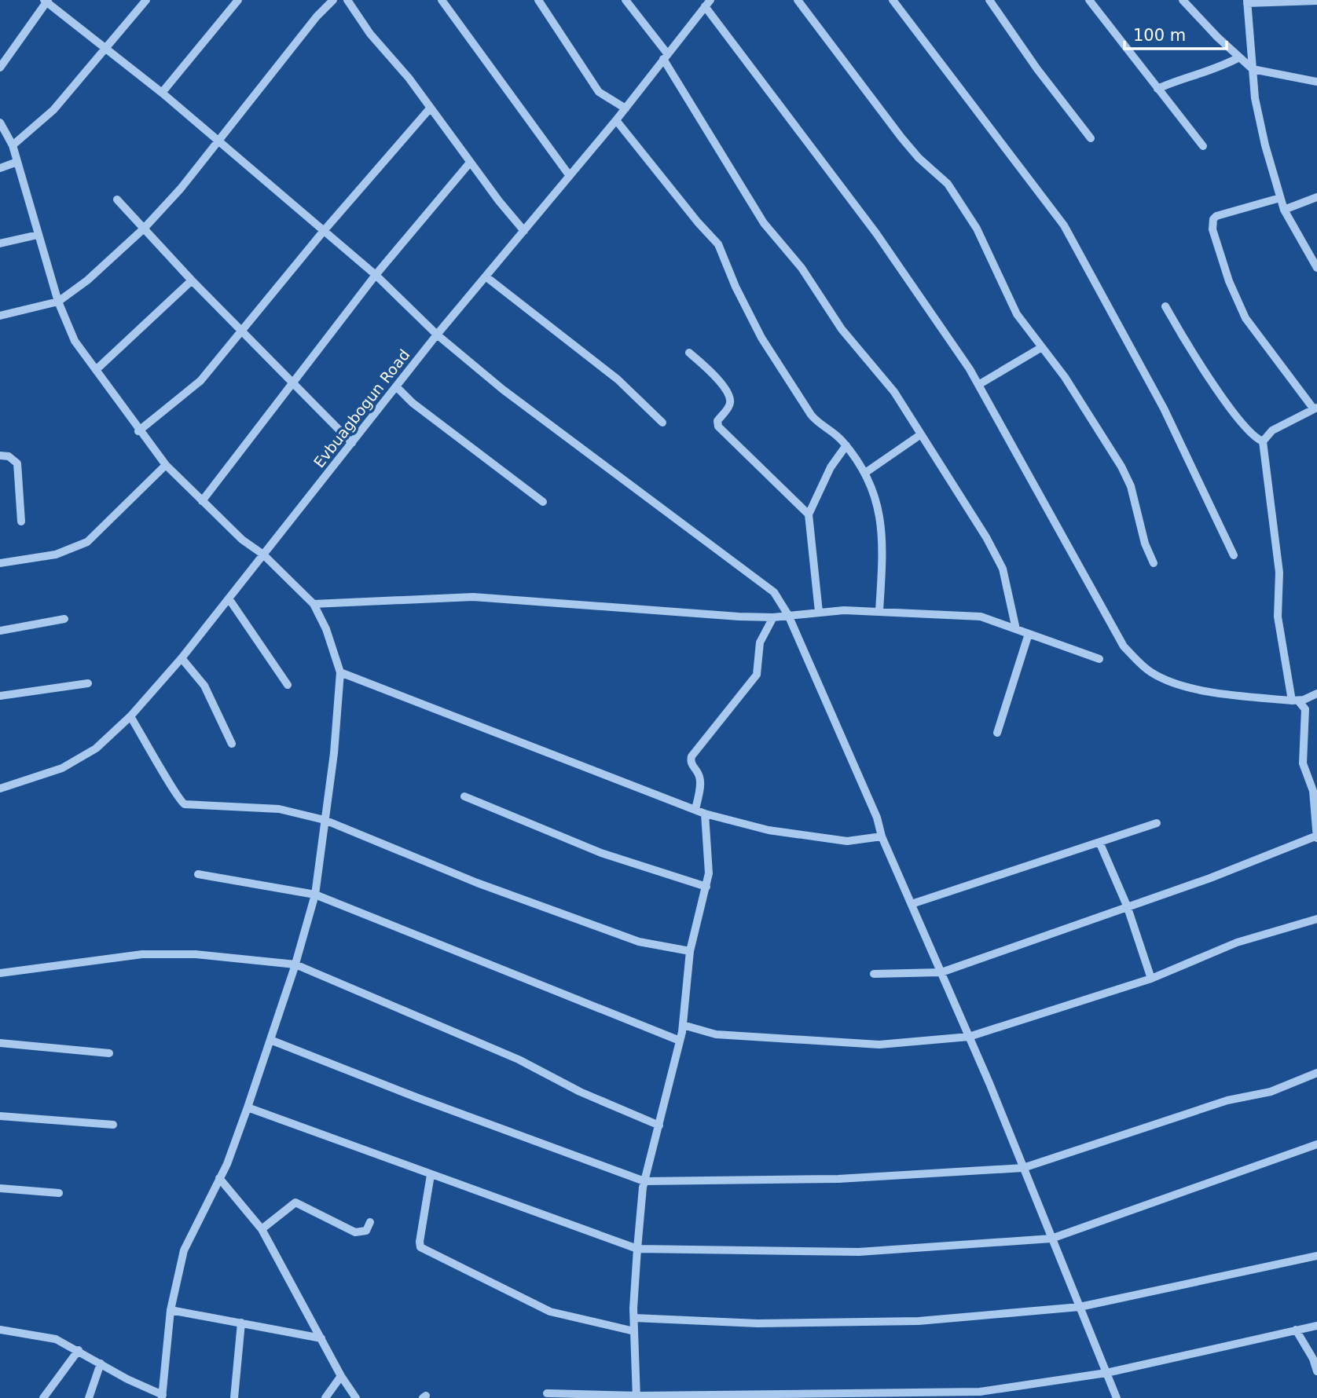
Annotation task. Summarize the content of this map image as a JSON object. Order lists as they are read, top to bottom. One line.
{"streets":{"street":["Evbuagbogun Road"]},"scale_bar":"100 m"}
